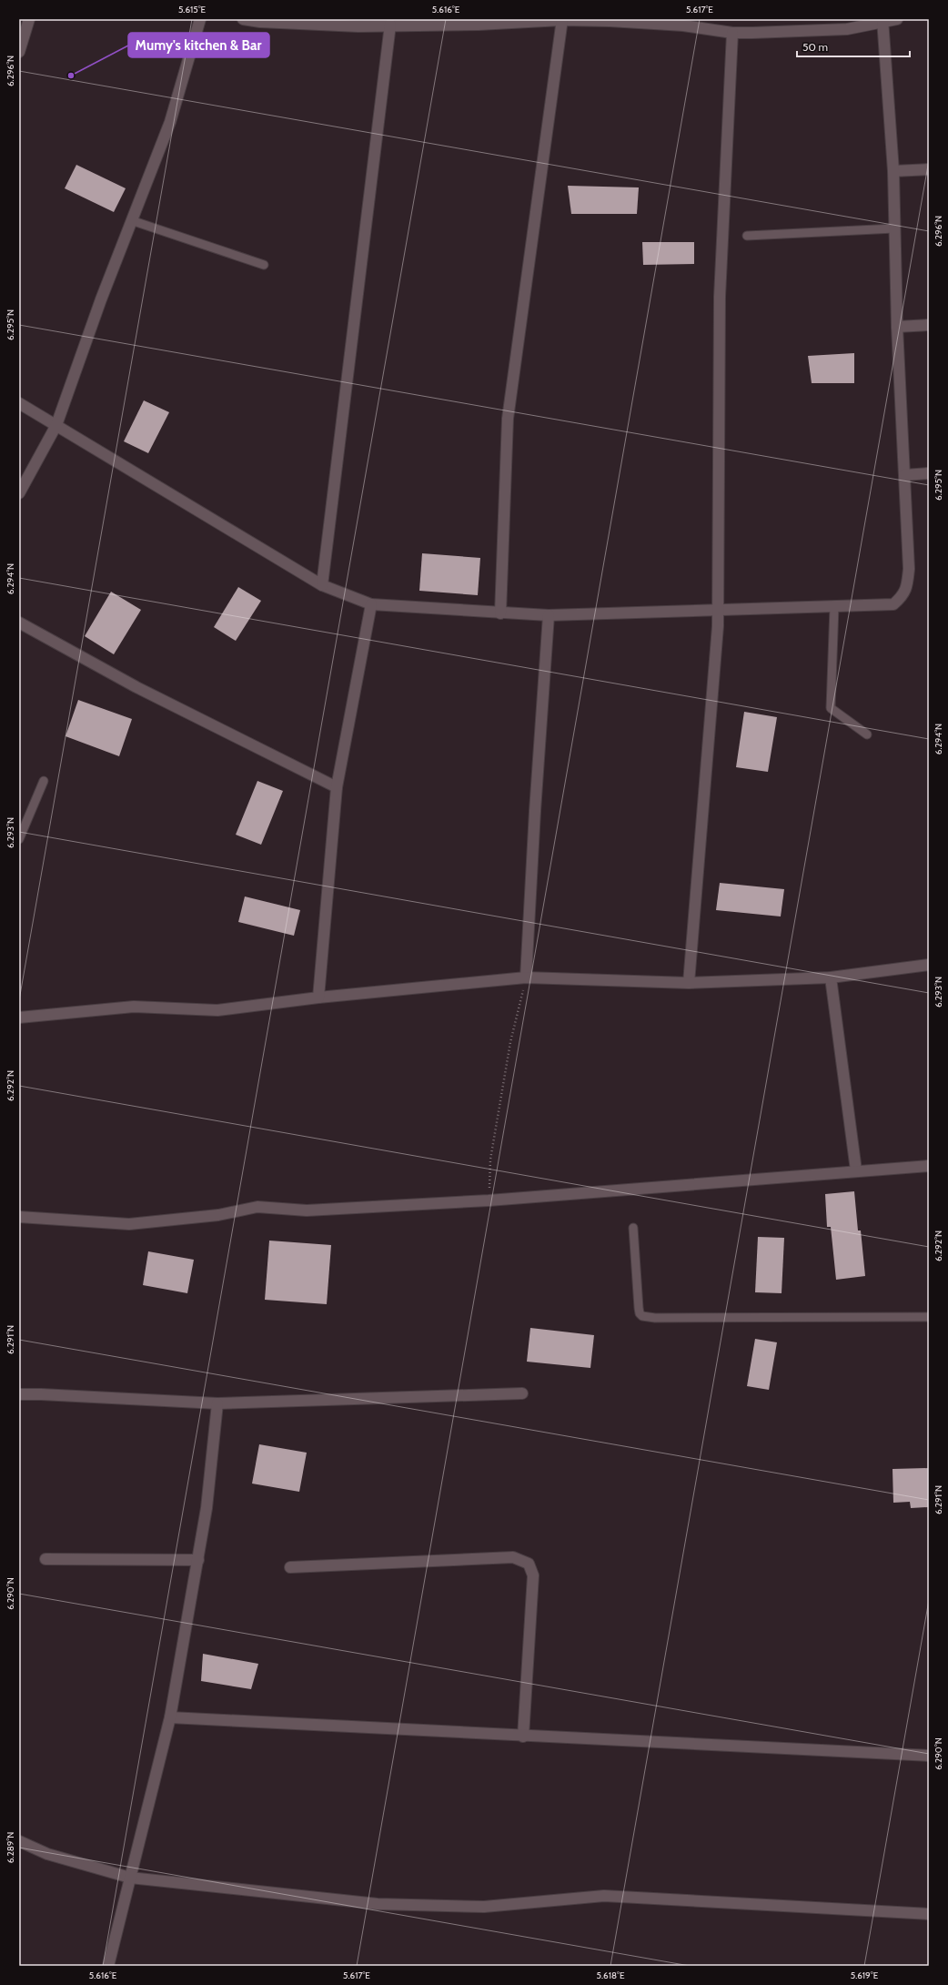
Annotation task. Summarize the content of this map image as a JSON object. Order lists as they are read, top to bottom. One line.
{"places":["Mumy's kitchen & Bar"],"scale_bar":"50 m","coordinates":["5.615°E","5.616°E","5.617°E","6.296°N","6.295°N","6.294°N","6.293°N","6.292°N","6.291°N","6.290°N","6.289°N","5.618°E","5.619°E"]}
